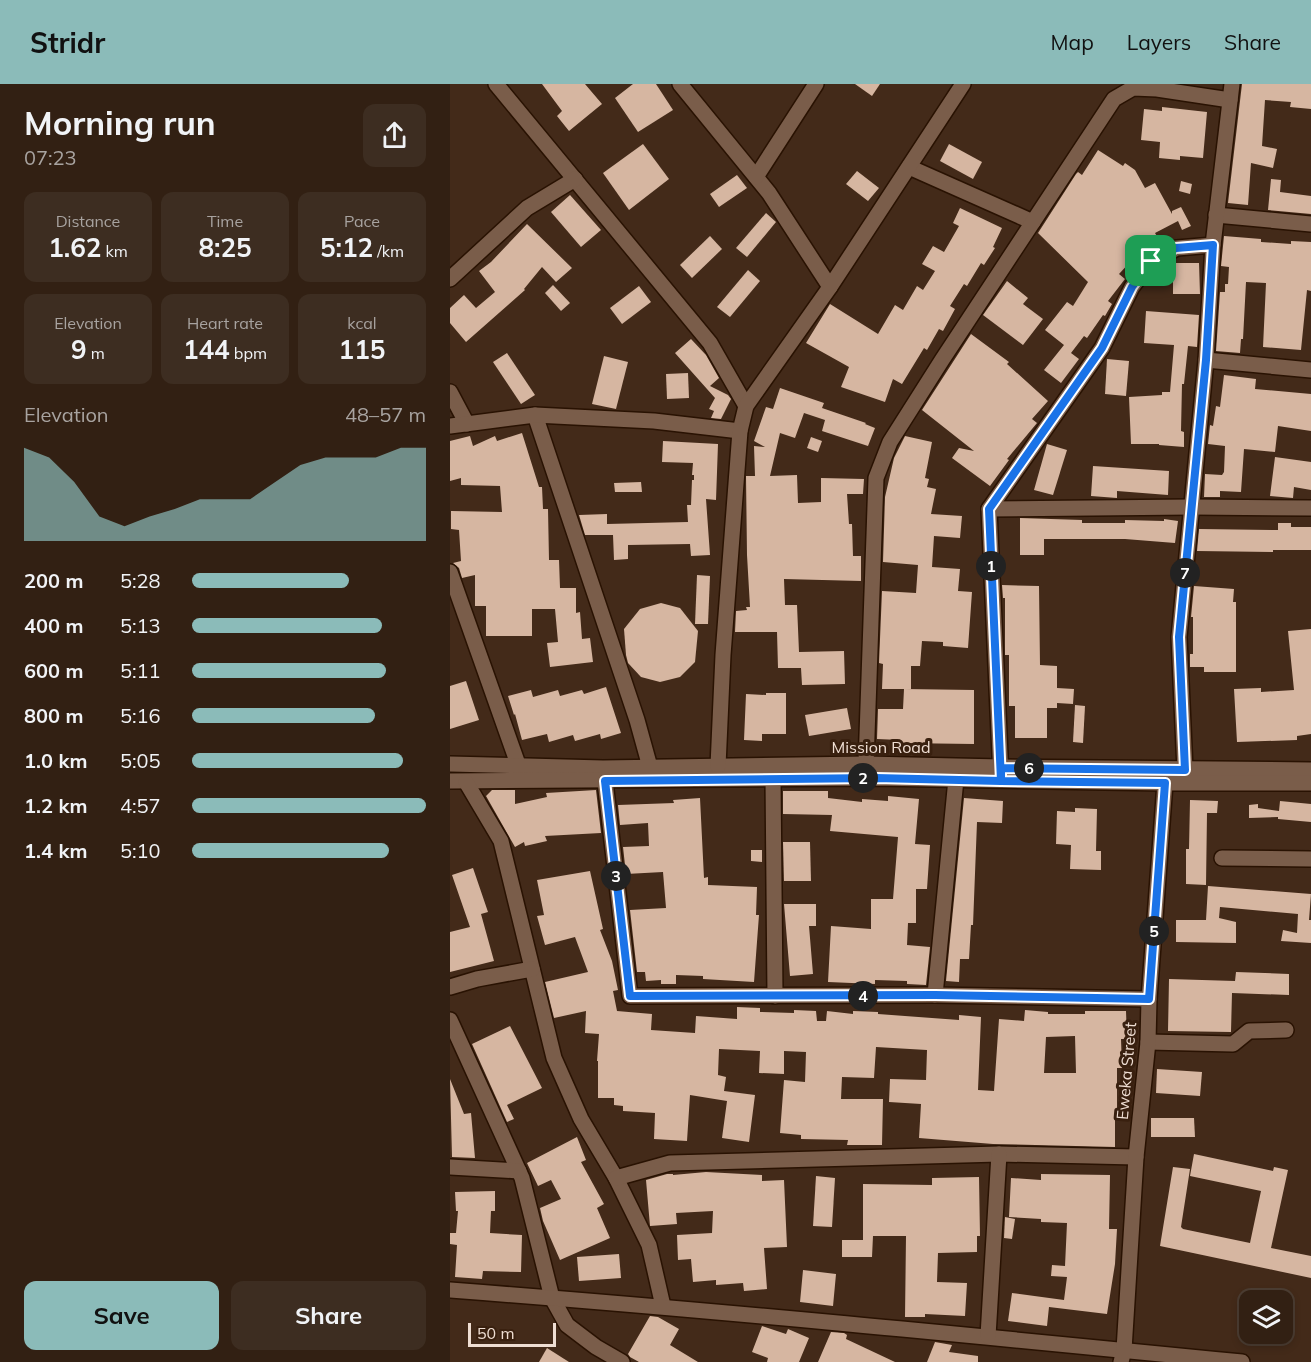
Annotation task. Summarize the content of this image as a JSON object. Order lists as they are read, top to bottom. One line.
{"streets":{"street":["Mission Road","Eweka Street"]},"crossings":[["Mission Road","Eweka Street"]],"scale_bar":"50 m","page":{"header":"Stridr","nav":["Map","Layers","Share"],"heading":["Morning run","07:23"],"stats":[["Distance","1.62 km"],["Time","8:25"],["Pace","5:12 /km"],["Elevation","9 m"],["Heart rate","144 bpm"],["kcal","115"]],"chart":["Elevation","48–57 m"],"pins":["1","7","6","2","3","5","4"],"list":[{"name":"200 m","note":"5:28"},{"name":"400 m","note":"5:13"},{"name":"600 m","note":"5:11"},{"name":"800 m","note":"5:16"},{"name":"1.0 km","note":"5:05"},{"name":"1.2 km","note":"4:57"},{"name":"1.4 km","note":"5:10"}],"buttons":["Save","Share"],"scale":"50 m"}}
